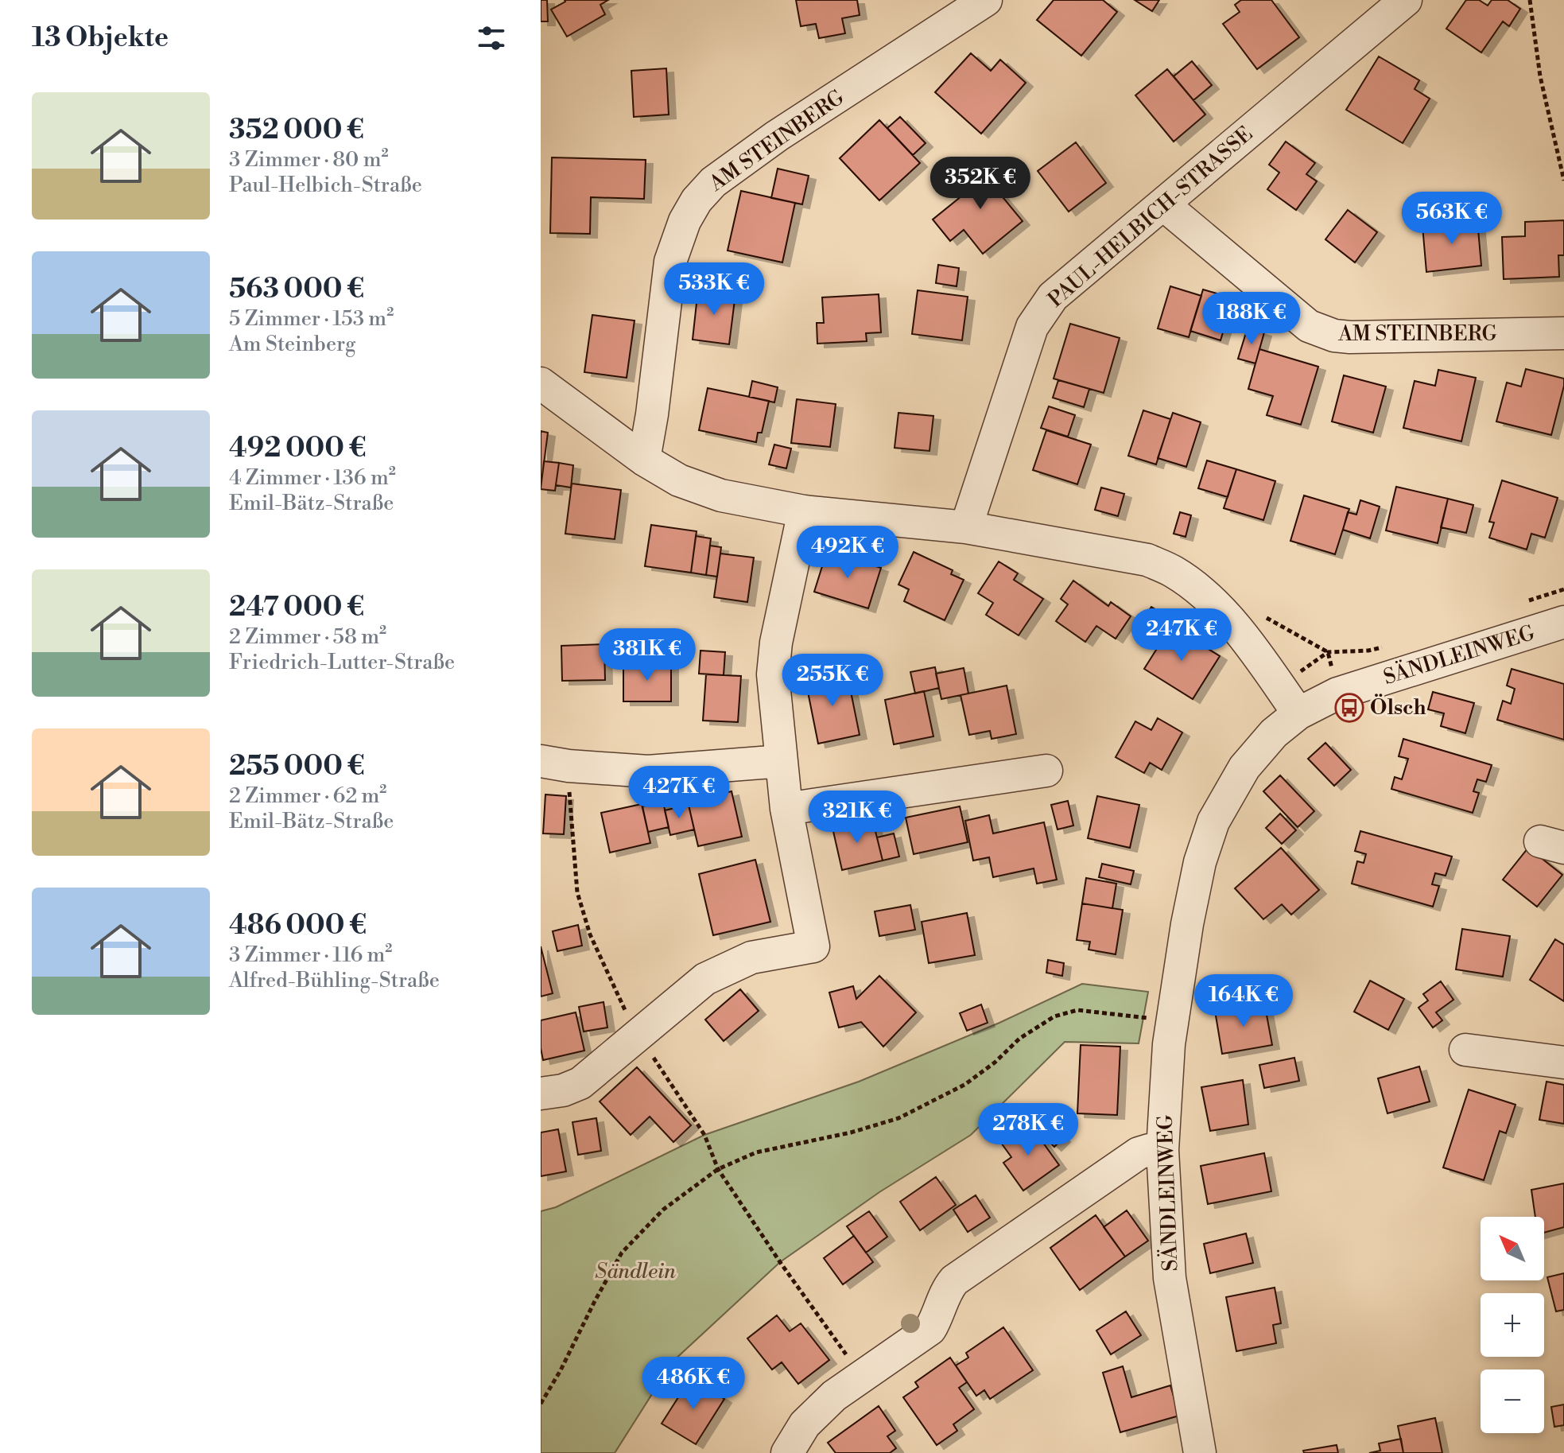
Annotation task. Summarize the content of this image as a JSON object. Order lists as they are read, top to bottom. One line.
{"streets":{"street":["AM STEINBERG","PAUL-HELBICH-STRASSE","SÄNDLEINWEG"]},"crossings":[["AM STEINBERG","PAUL-HELBICH-STRASSE"]],"parks":["Sändlein"],"places":{"bus stop":["Ölsch"]},"north":"top left","page":{"heading":"13 Objekte","list":[{"name":"352 000 €","note":"3 Zimmer · 80 m² · Paul-Helbich-Straße"},{"name":"563 000 €","note":"5 Zimmer · 153 m² · Am Steinberg"},{"name":"492 000 €","note":"4 Zimmer · 136 m² · Emil-Bätz-Straße"},{"name":"247 000 €","note":"2 Zimmer · 58 m² · Friedrich-Lutter-Straße"},{"name":"255 000 €","note":"2 Zimmer · 62 m² · Emil-Bätz-Straße"},{"name":"486 000 €","note":"3 Zimmer · 116 m² · Alfred-Bühling-Straße"}],"price":["352K €","563K €","533K €","188K €","492K €","247K €","381K €","255K €","427K €","321K €","164K €","278K €","486K €"],"map_buttons":["+","−"]}}
